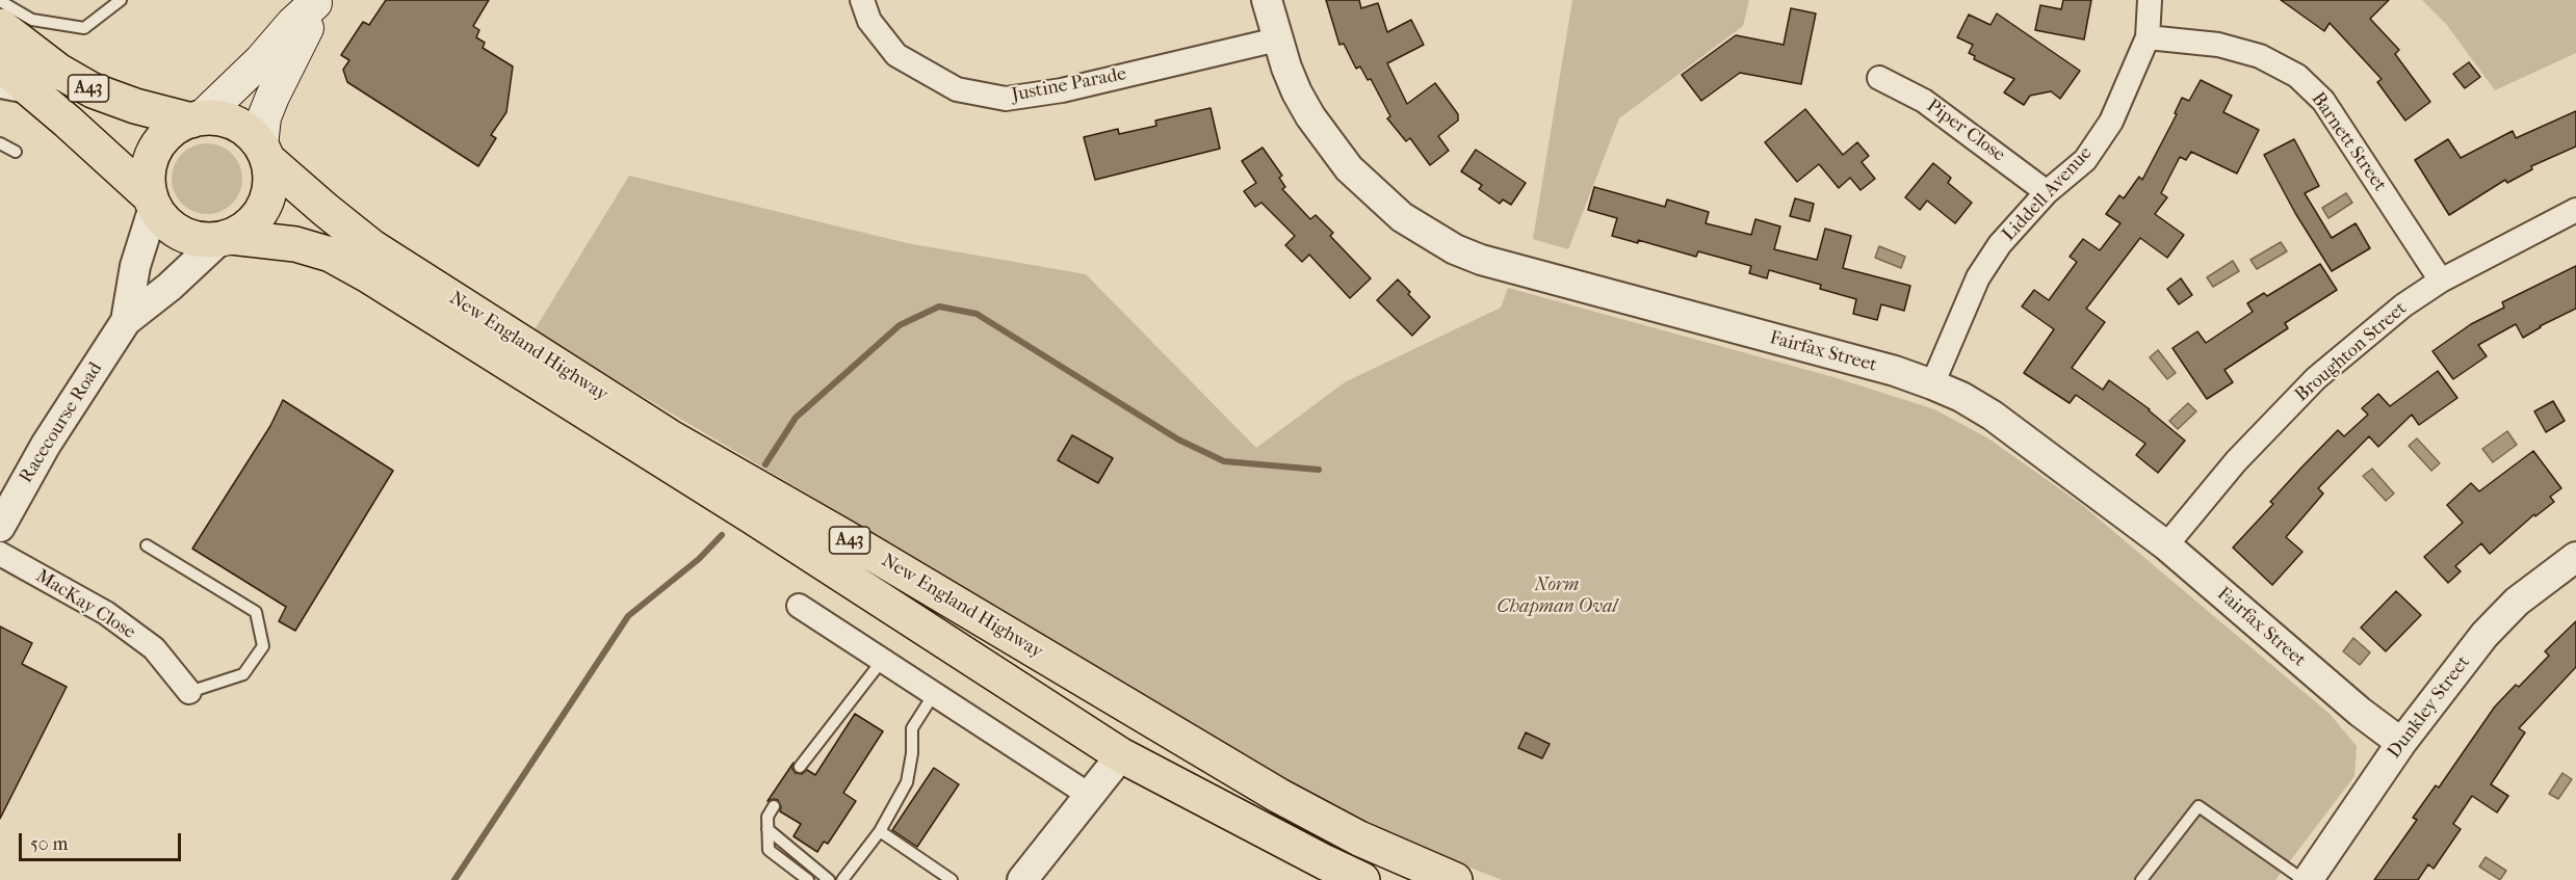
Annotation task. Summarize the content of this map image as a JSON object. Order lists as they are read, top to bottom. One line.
{"streets":{"highway":["A43","New England Highway"],"street":["Justine Parade","Piper Close","Barnett Street","Liddell Avenue","Fairfax Street","Broughton Street","Racecourse Road","MacKay Close","Dunkley Street"]},"crossings":[["Justine Parade","Fairfax Street"],["A43","New England Highway"],["A43","Racecourse Road"],["Piper Close","Liddell Avenue"],["Barnett Street","Liddell Avenue"],["Barnett Street","Broughton Street"],["Liddell Avenue","Fairfax Street"],["New England Highway","Racecourse Road"],["Fairfax Street","Broughton Street"],["Fairfax Street","Dunkley Street"]],"parks":["Norm Chapman Oval"],"scale_bar":"50 m"}
